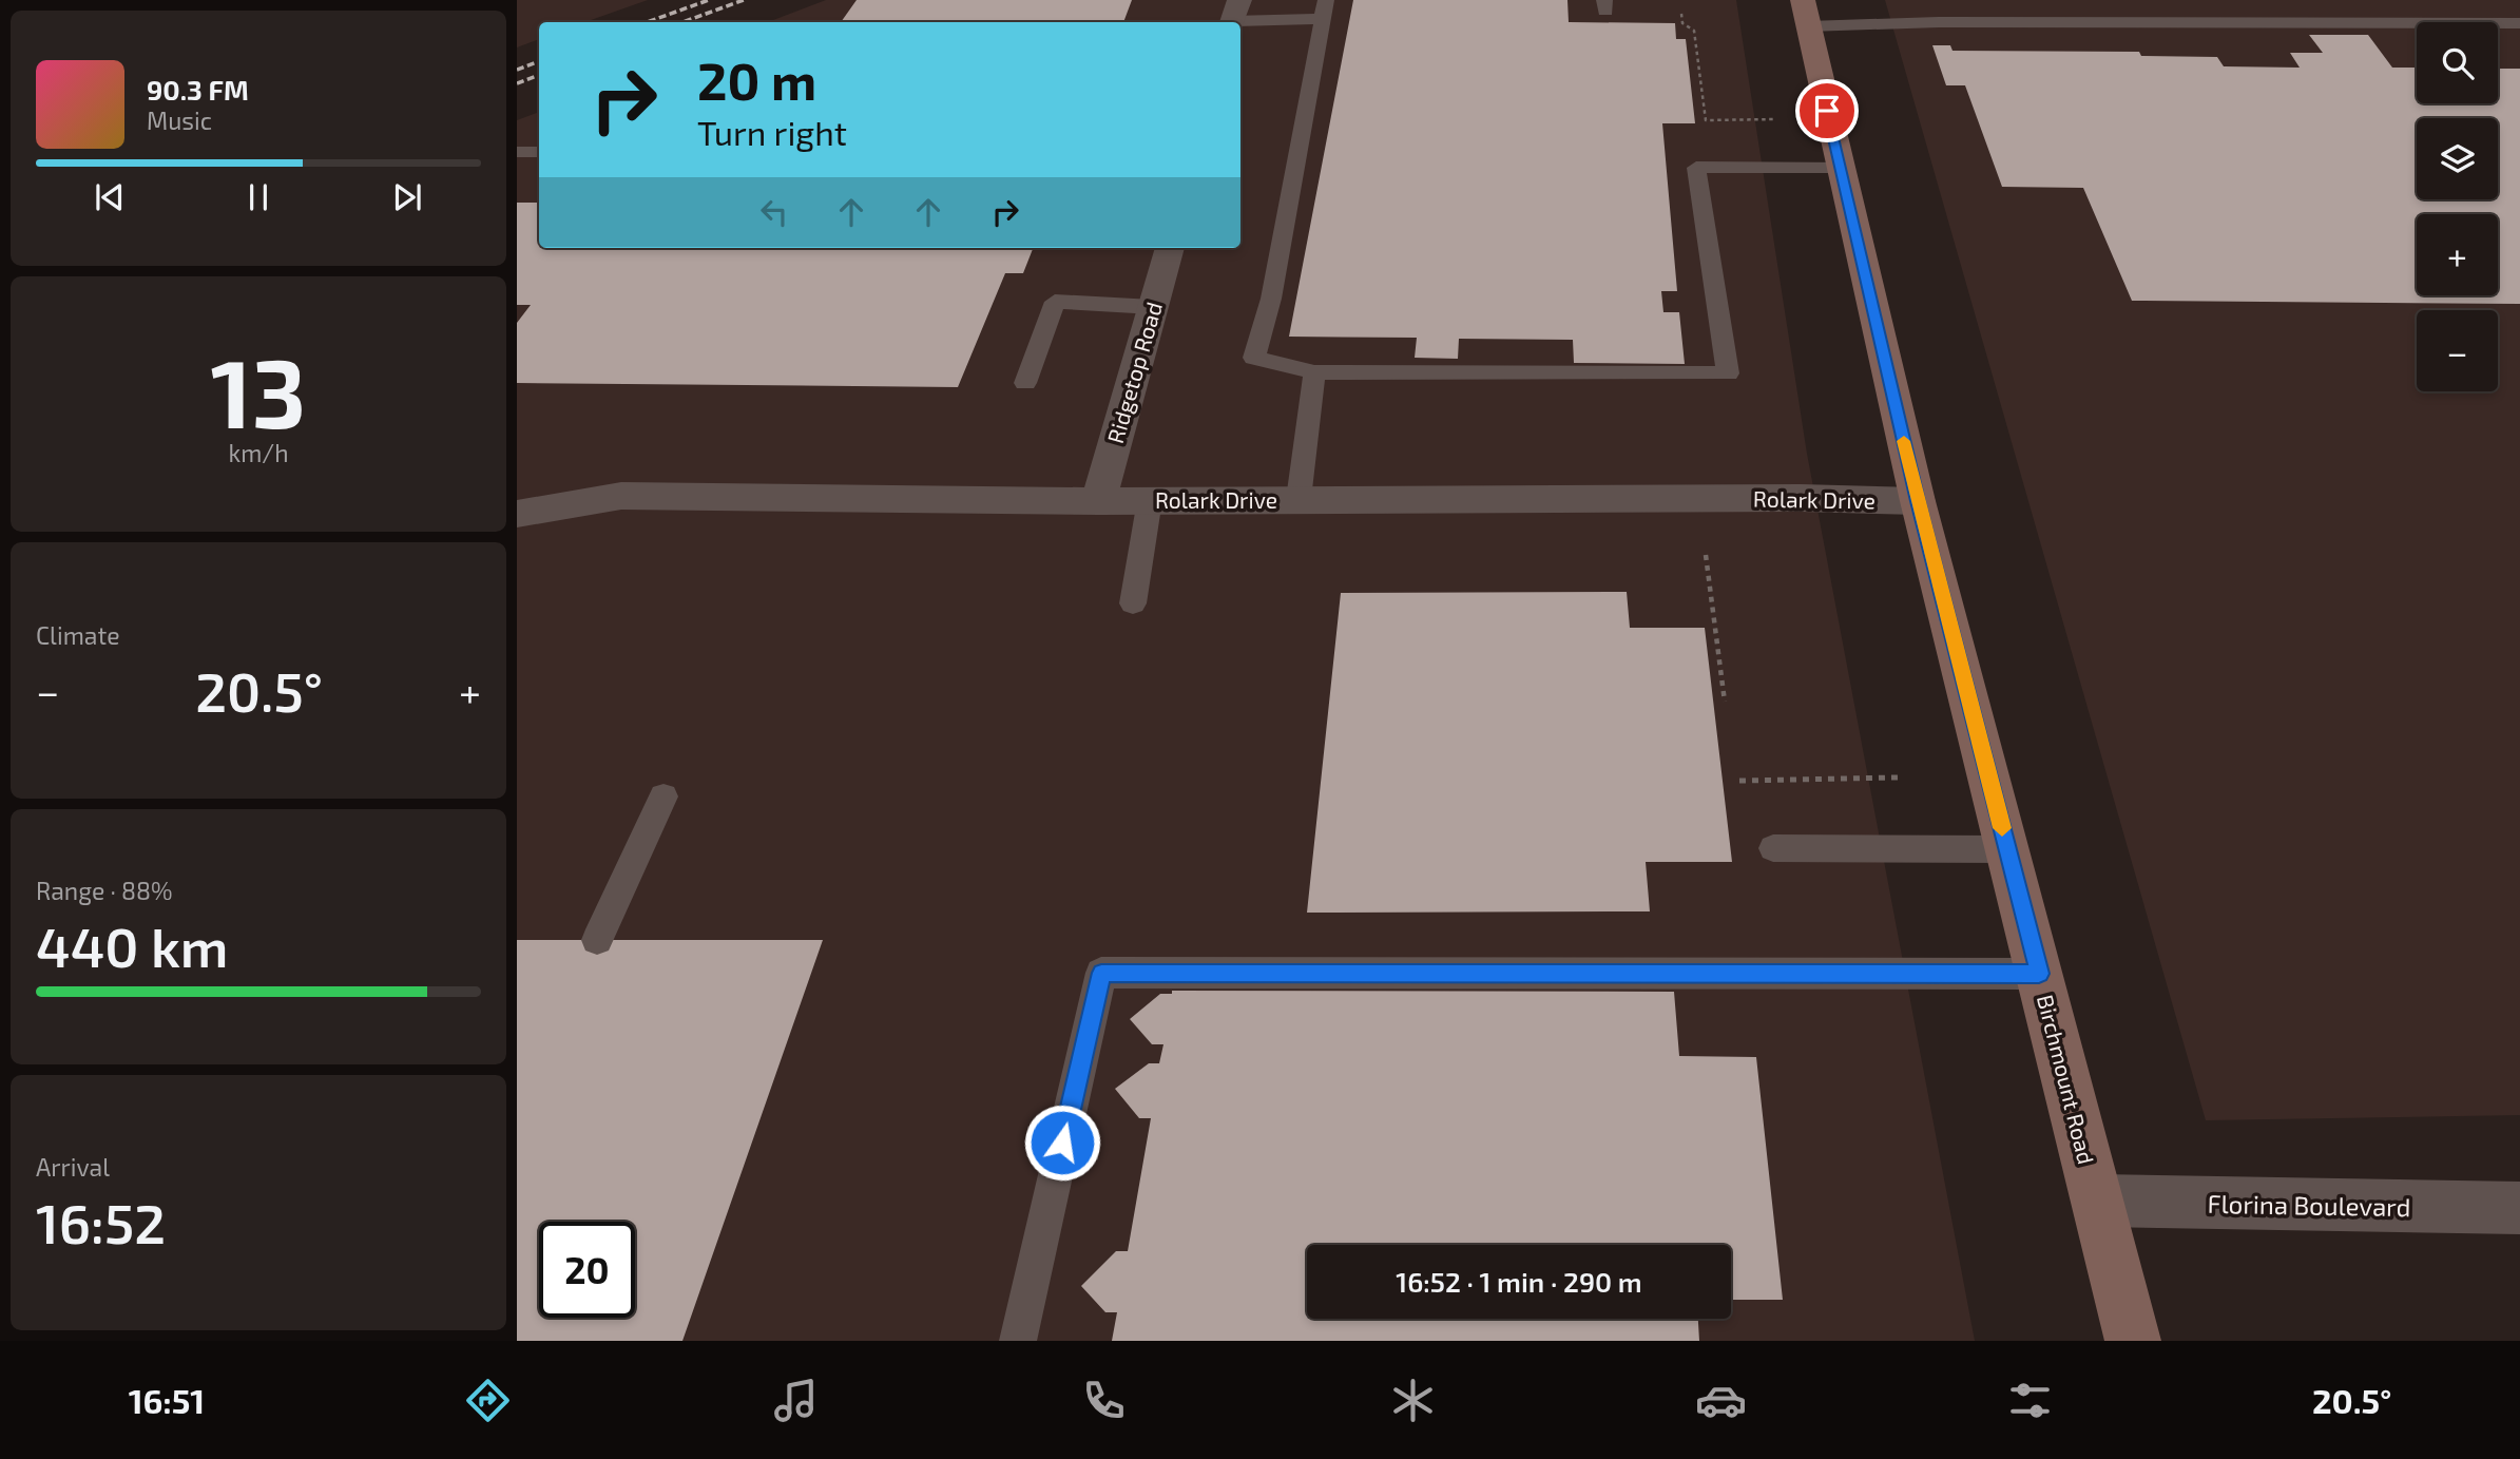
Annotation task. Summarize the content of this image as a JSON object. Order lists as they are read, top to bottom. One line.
{"streets":{"main road":["Birchmount Road"],"street":["Ridgetop Road","Rolark Drive","Florina Boulevard"]},"crossings":[["Ridgetop Road","Rolark Drive"],["Rolark Drive","Birchmount Road"],["Birchmount Road","Florina Boulevard"]],"page":{"map_buttons":["+","−"],"turn":["20 m","Turn right"],"song":["90.3 FM","Music"],"tile":[["13","km/h"],"Climate",["Range · 88%","440 km"],["Arrival","16:52"]],"heat":["−","20.5°","+"],"limit":"20","trip":"16:52 · 1 min · 290 m","tabs":["16:51","20.5°"]}}
